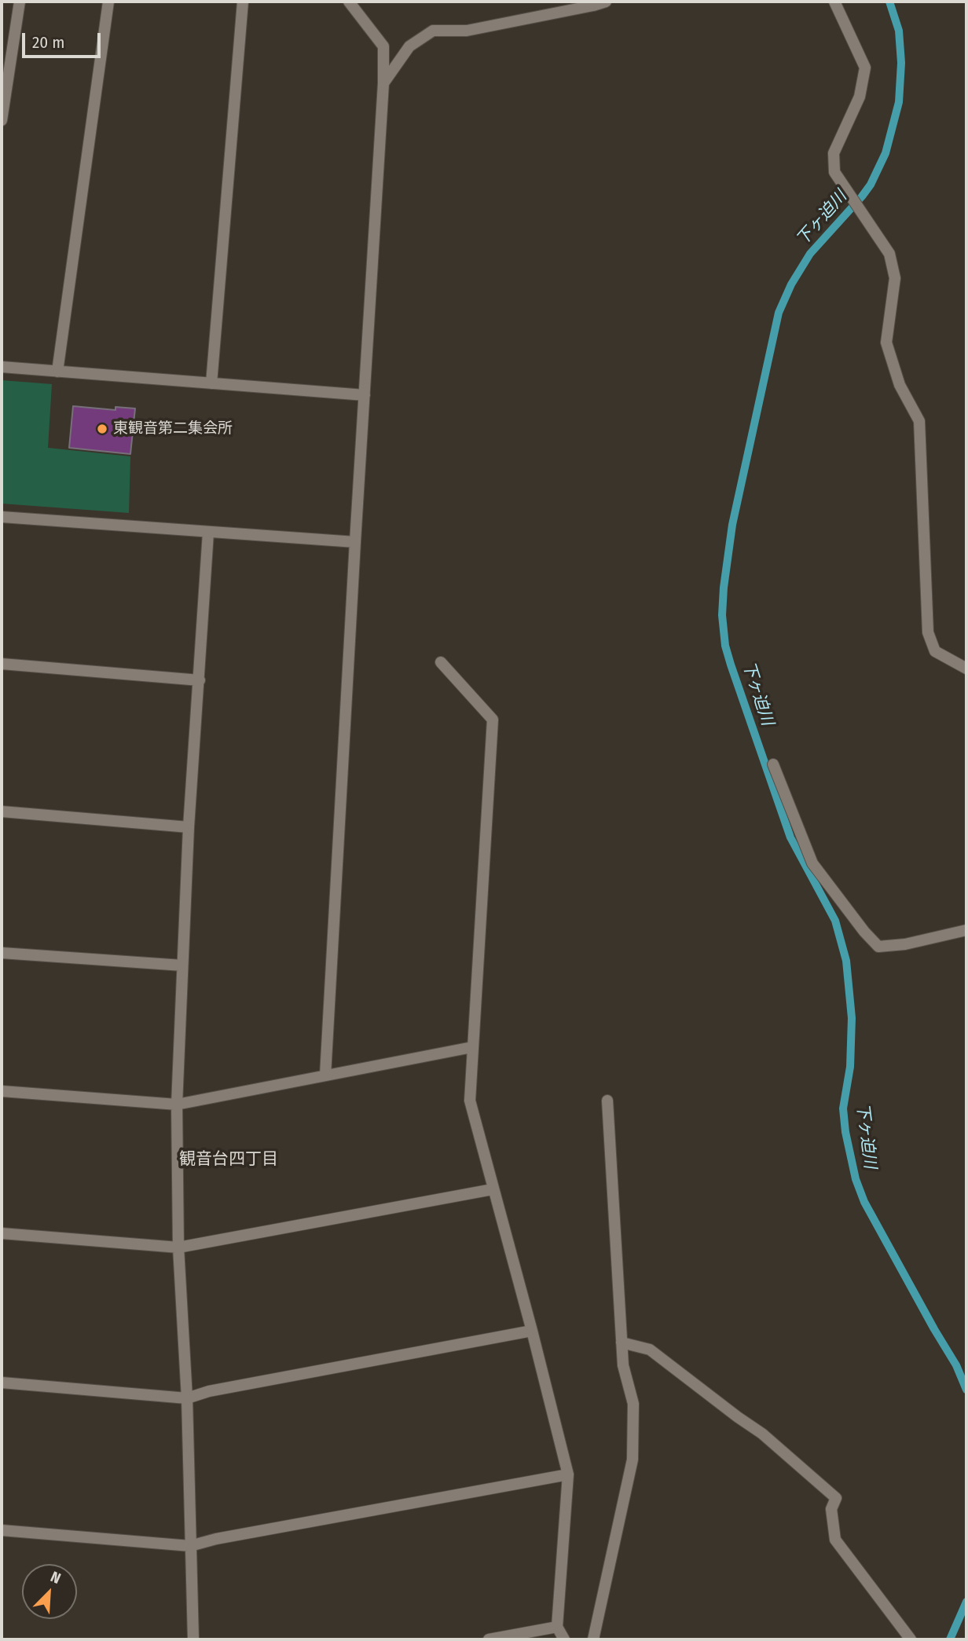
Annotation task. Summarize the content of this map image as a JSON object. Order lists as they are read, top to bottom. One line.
{"districts":["観音台四丁目"],"water":["下ヶ迫川"],"places":["東観音第二集会所"],"scale_bar":"20 m","north":"top right"}
